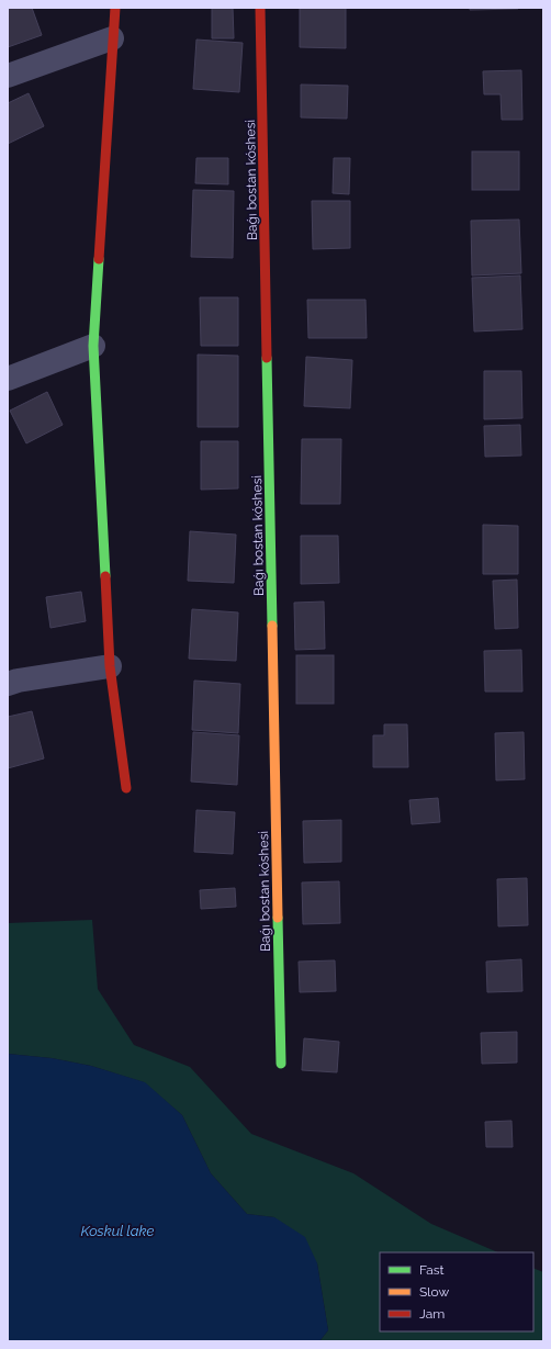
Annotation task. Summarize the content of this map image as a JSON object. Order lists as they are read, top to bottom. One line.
{"streets":{"street":["Baǵı bostan kóshesi"]},"water":["Koskul lake"],"legend":["Fast","Slow","Jam"]}
